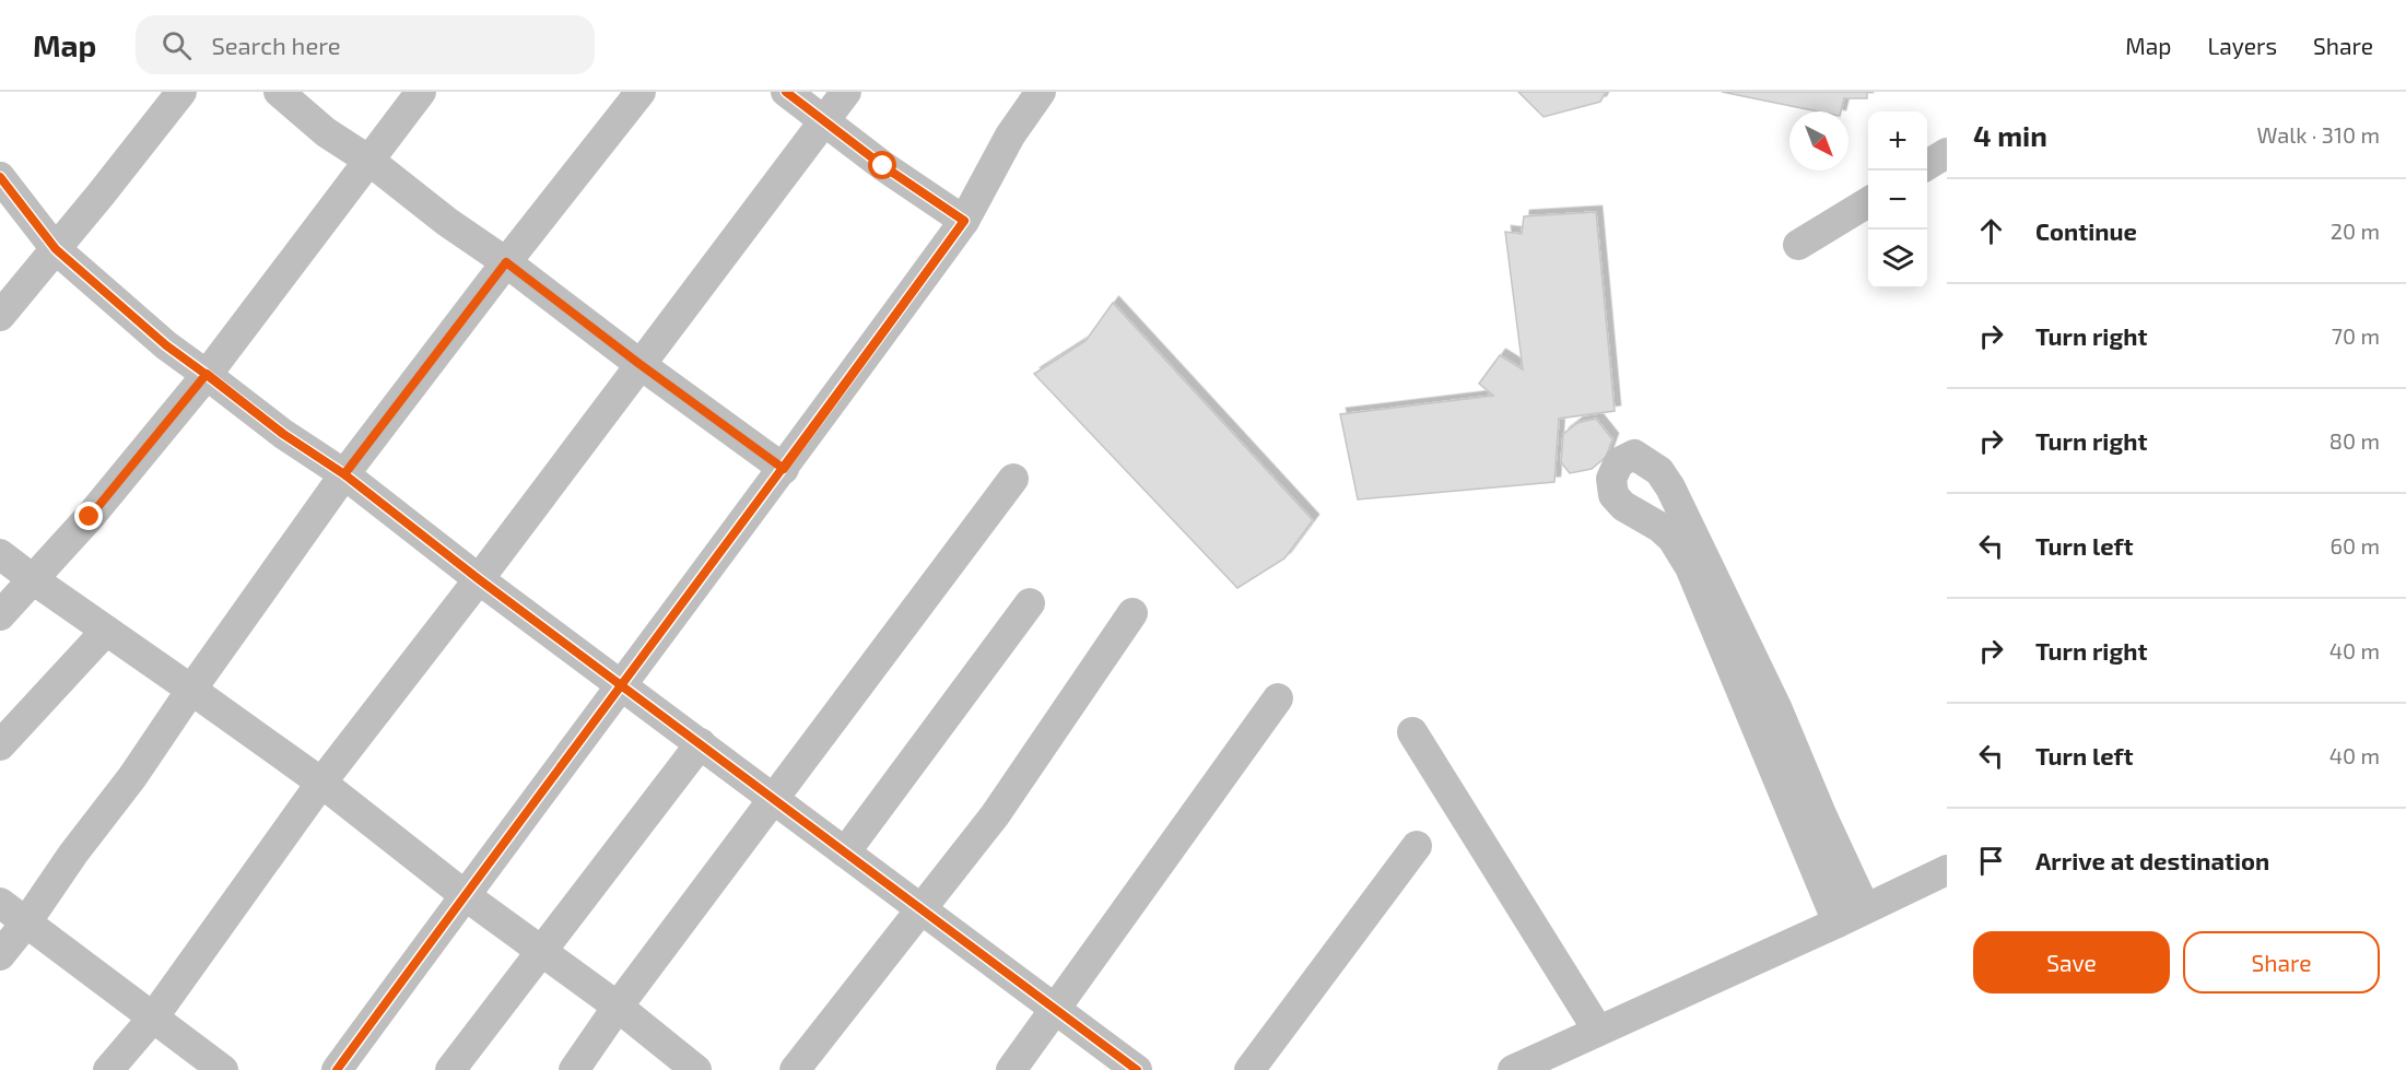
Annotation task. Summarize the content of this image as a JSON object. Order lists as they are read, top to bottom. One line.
{"north":"bottom right","page":{"header":"Map","search":"Search here","nav":["Map","Layers","Share"],"heading":["4 min","Walk · 310 m"],"map_buttons":["+","−"],"list":[["Continue","20 m"],["Turn right","70 m"],["Turn right","80 m"],["Turn left","60 m"],["Turn right","40 m"],["Turn left","40 m"],"Arrive at destination"],"buttons":["Save","Share"]}}
